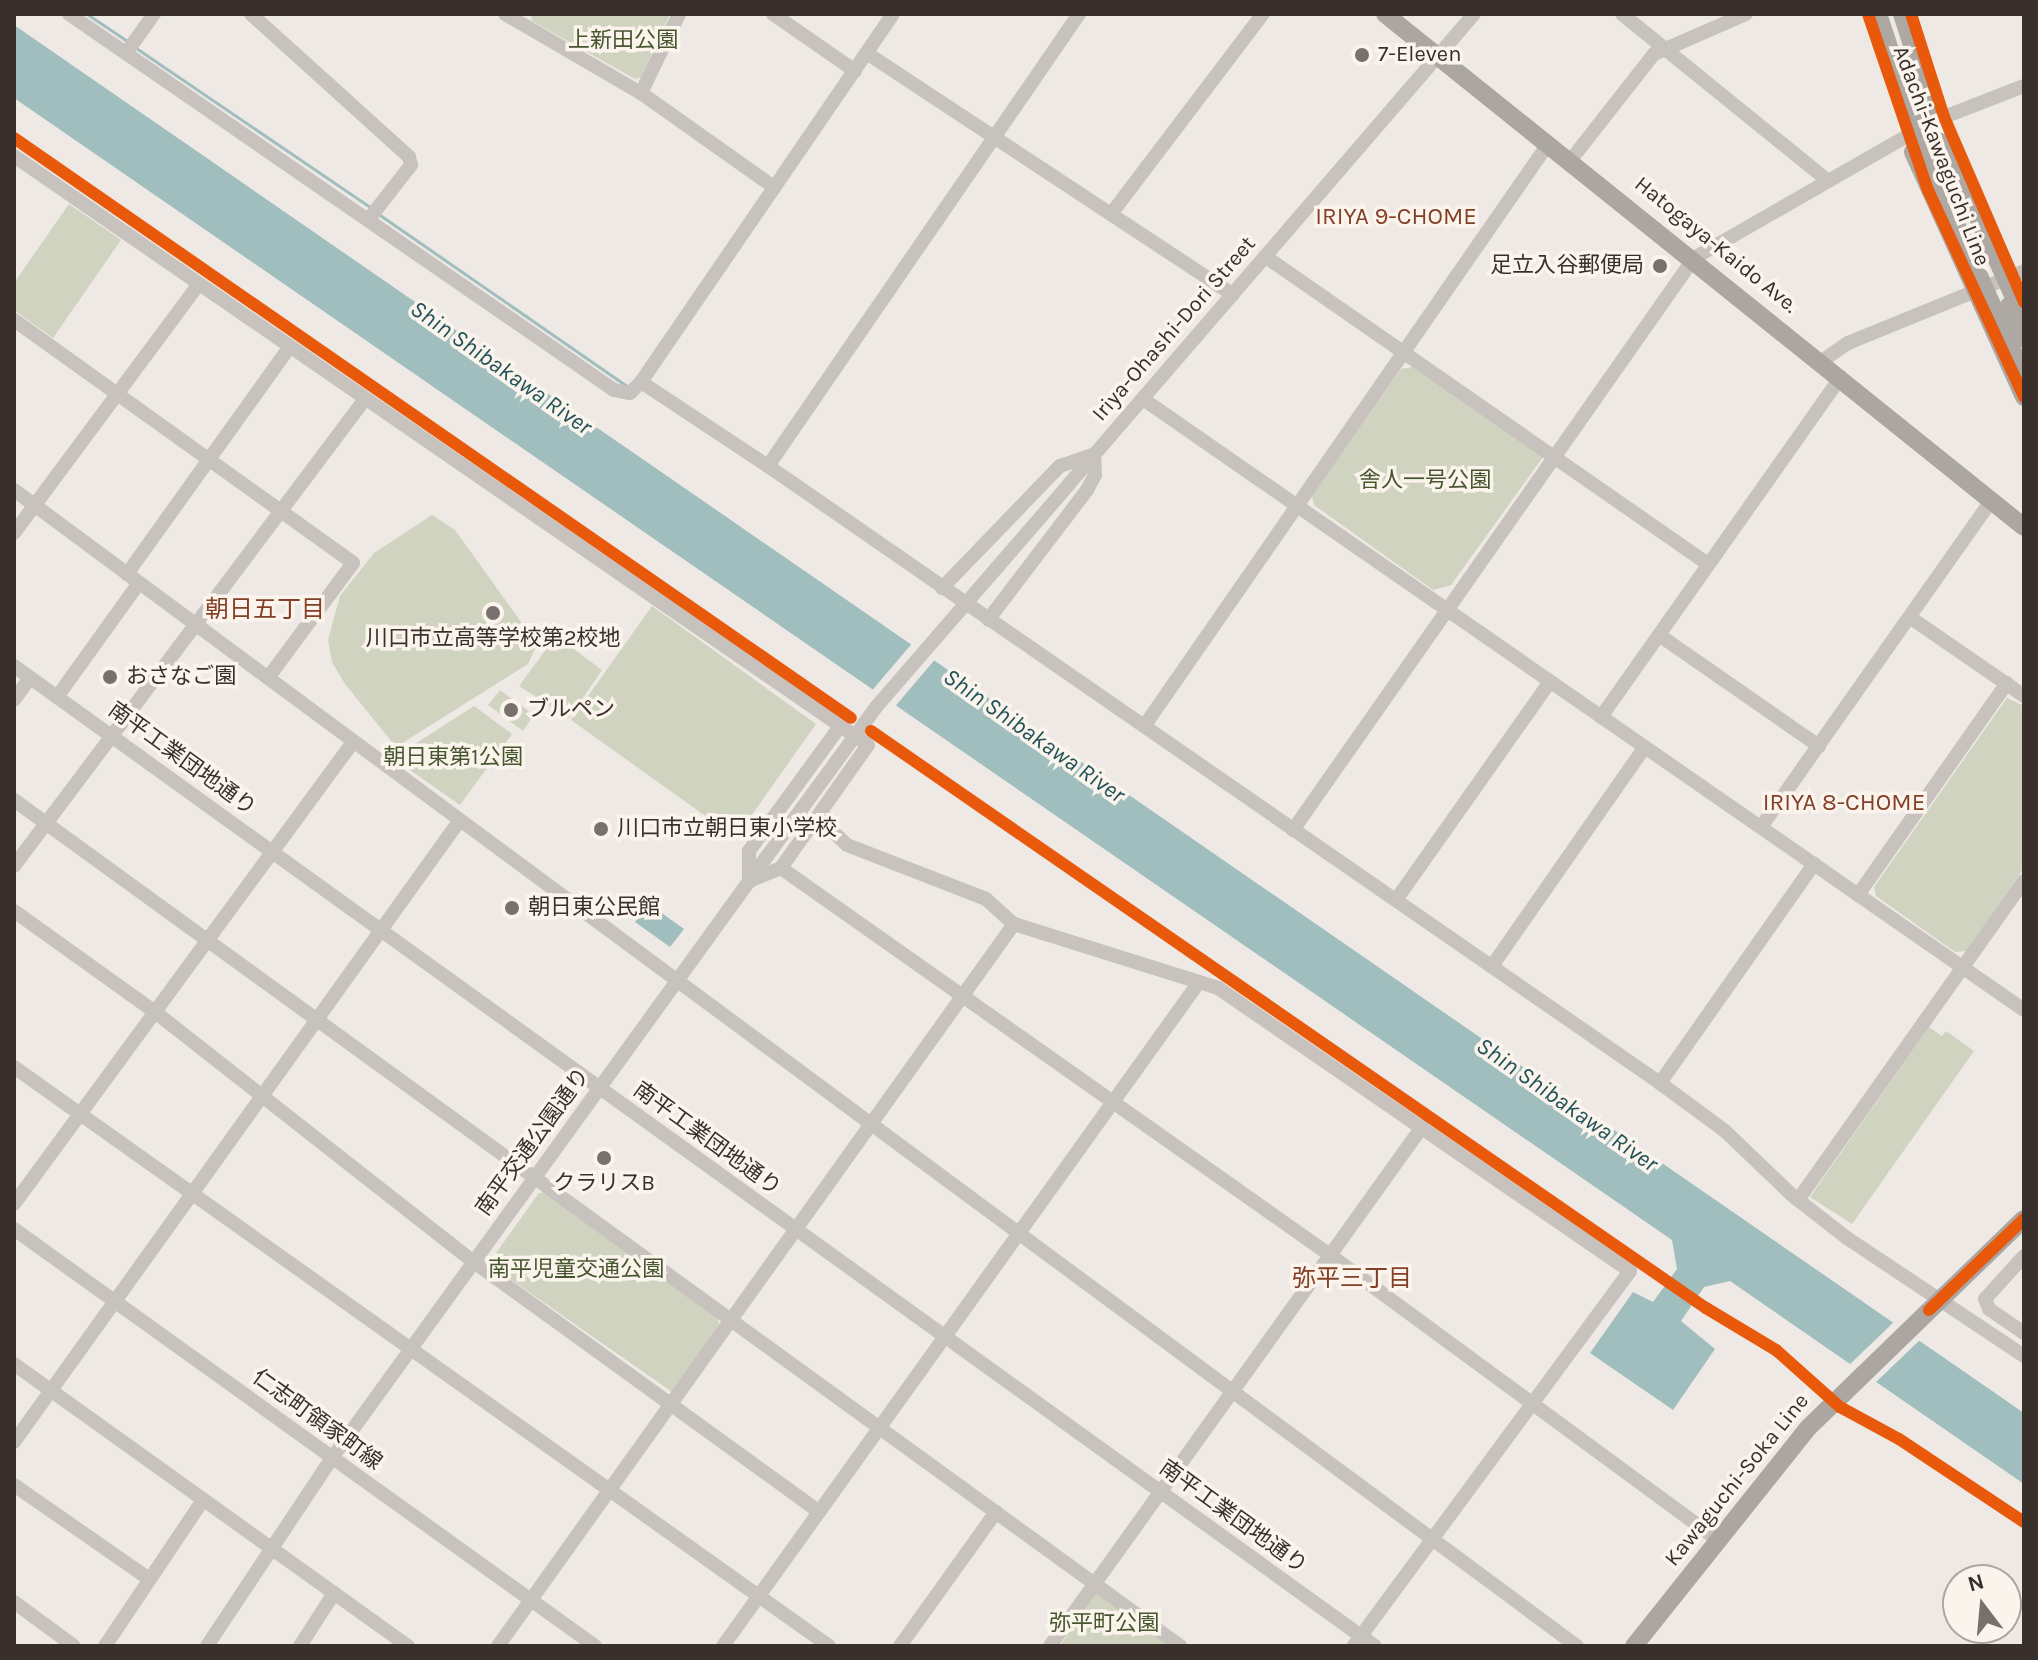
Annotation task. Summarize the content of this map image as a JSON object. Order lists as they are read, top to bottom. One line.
{"streets":{"main road":["Adachi-Kawaguchi Line","Hatogaya-Kaido Ave.","Kawaguchi-Soka Line"],"street":["Iriya-Ohashi-Dori Street","南平工業団地通り","南平交通公園通り","仁志町領家町線"]},"crossings":[["Hatogaya-Kaido Ave.","Iriya-Ohashi-Dori Street"],["Iriya-Ohashi-Dori Street","南平交通公園通り"],["南平工業団地通り","南平交通公園通り"],["南平交通公園通り","仁志町領家町線"]],"districts":["IRIYA 9-CHOME","朝日五丁目","IRIYA 8-CHOME","弥平三丁目"],"water":["Shin Shibakawa River"],"parks":["上新田公園","舎人一号公園","朝日東第1公園","南平児童交通公園","弥平町公園"],"places":["7-Eleven","足立入谷郵便局","川口市立高等学校第2校地","おさなご園","ブルペン","川口市立朝日東小学校","朝日東公民館","クラリスB"],"north":"top"}
